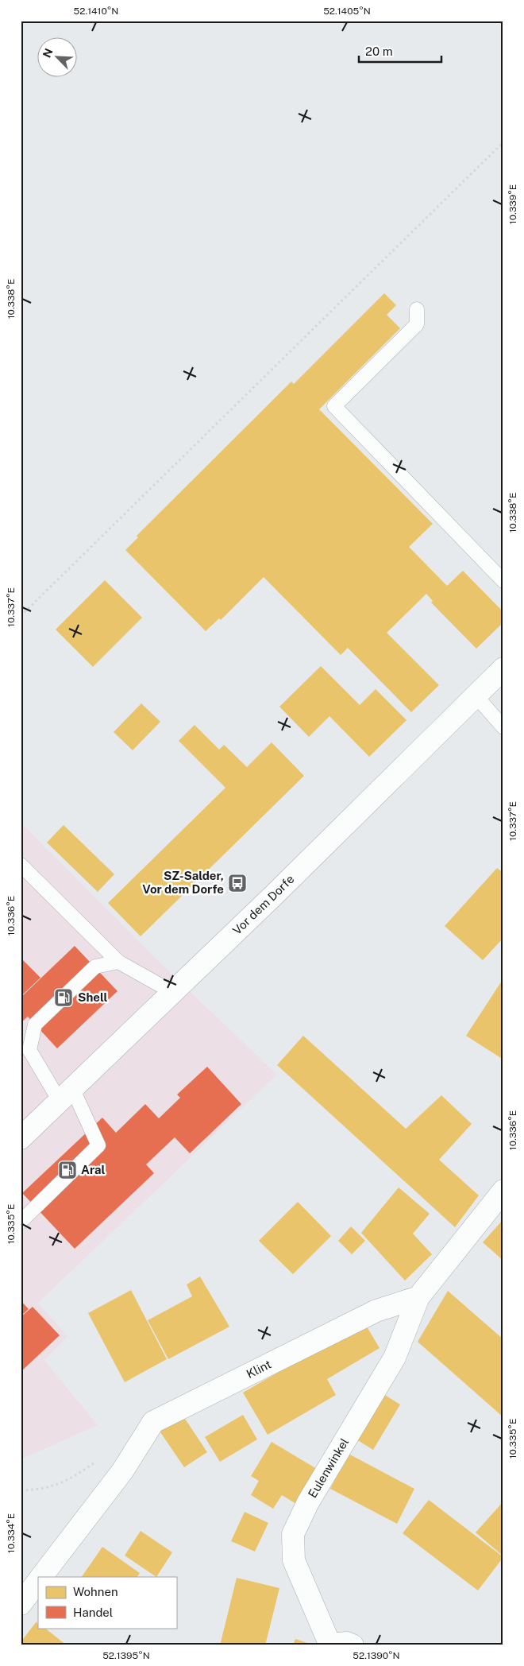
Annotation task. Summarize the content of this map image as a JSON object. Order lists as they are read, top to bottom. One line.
{"streets":{"street":["Vor dem Dorfe","Klint","Eulenwinkel"]},"crossings":[["Klint","Eulenwinkel"]],"places":{"bus stop":["SZ-Salder, Vor dem Dorfe"],"fuel station":["Shell","Aral"]},"legend":["Wohnen","Handel"],"scale_bar":"20 m","north":"top left","coordinates":["52.1410°N","52.1405°N","10.339°E","10.338°E","10.337°E","10.336°E","10.335°E","10.334°E","52.1395°N","52.1390°N"]}
